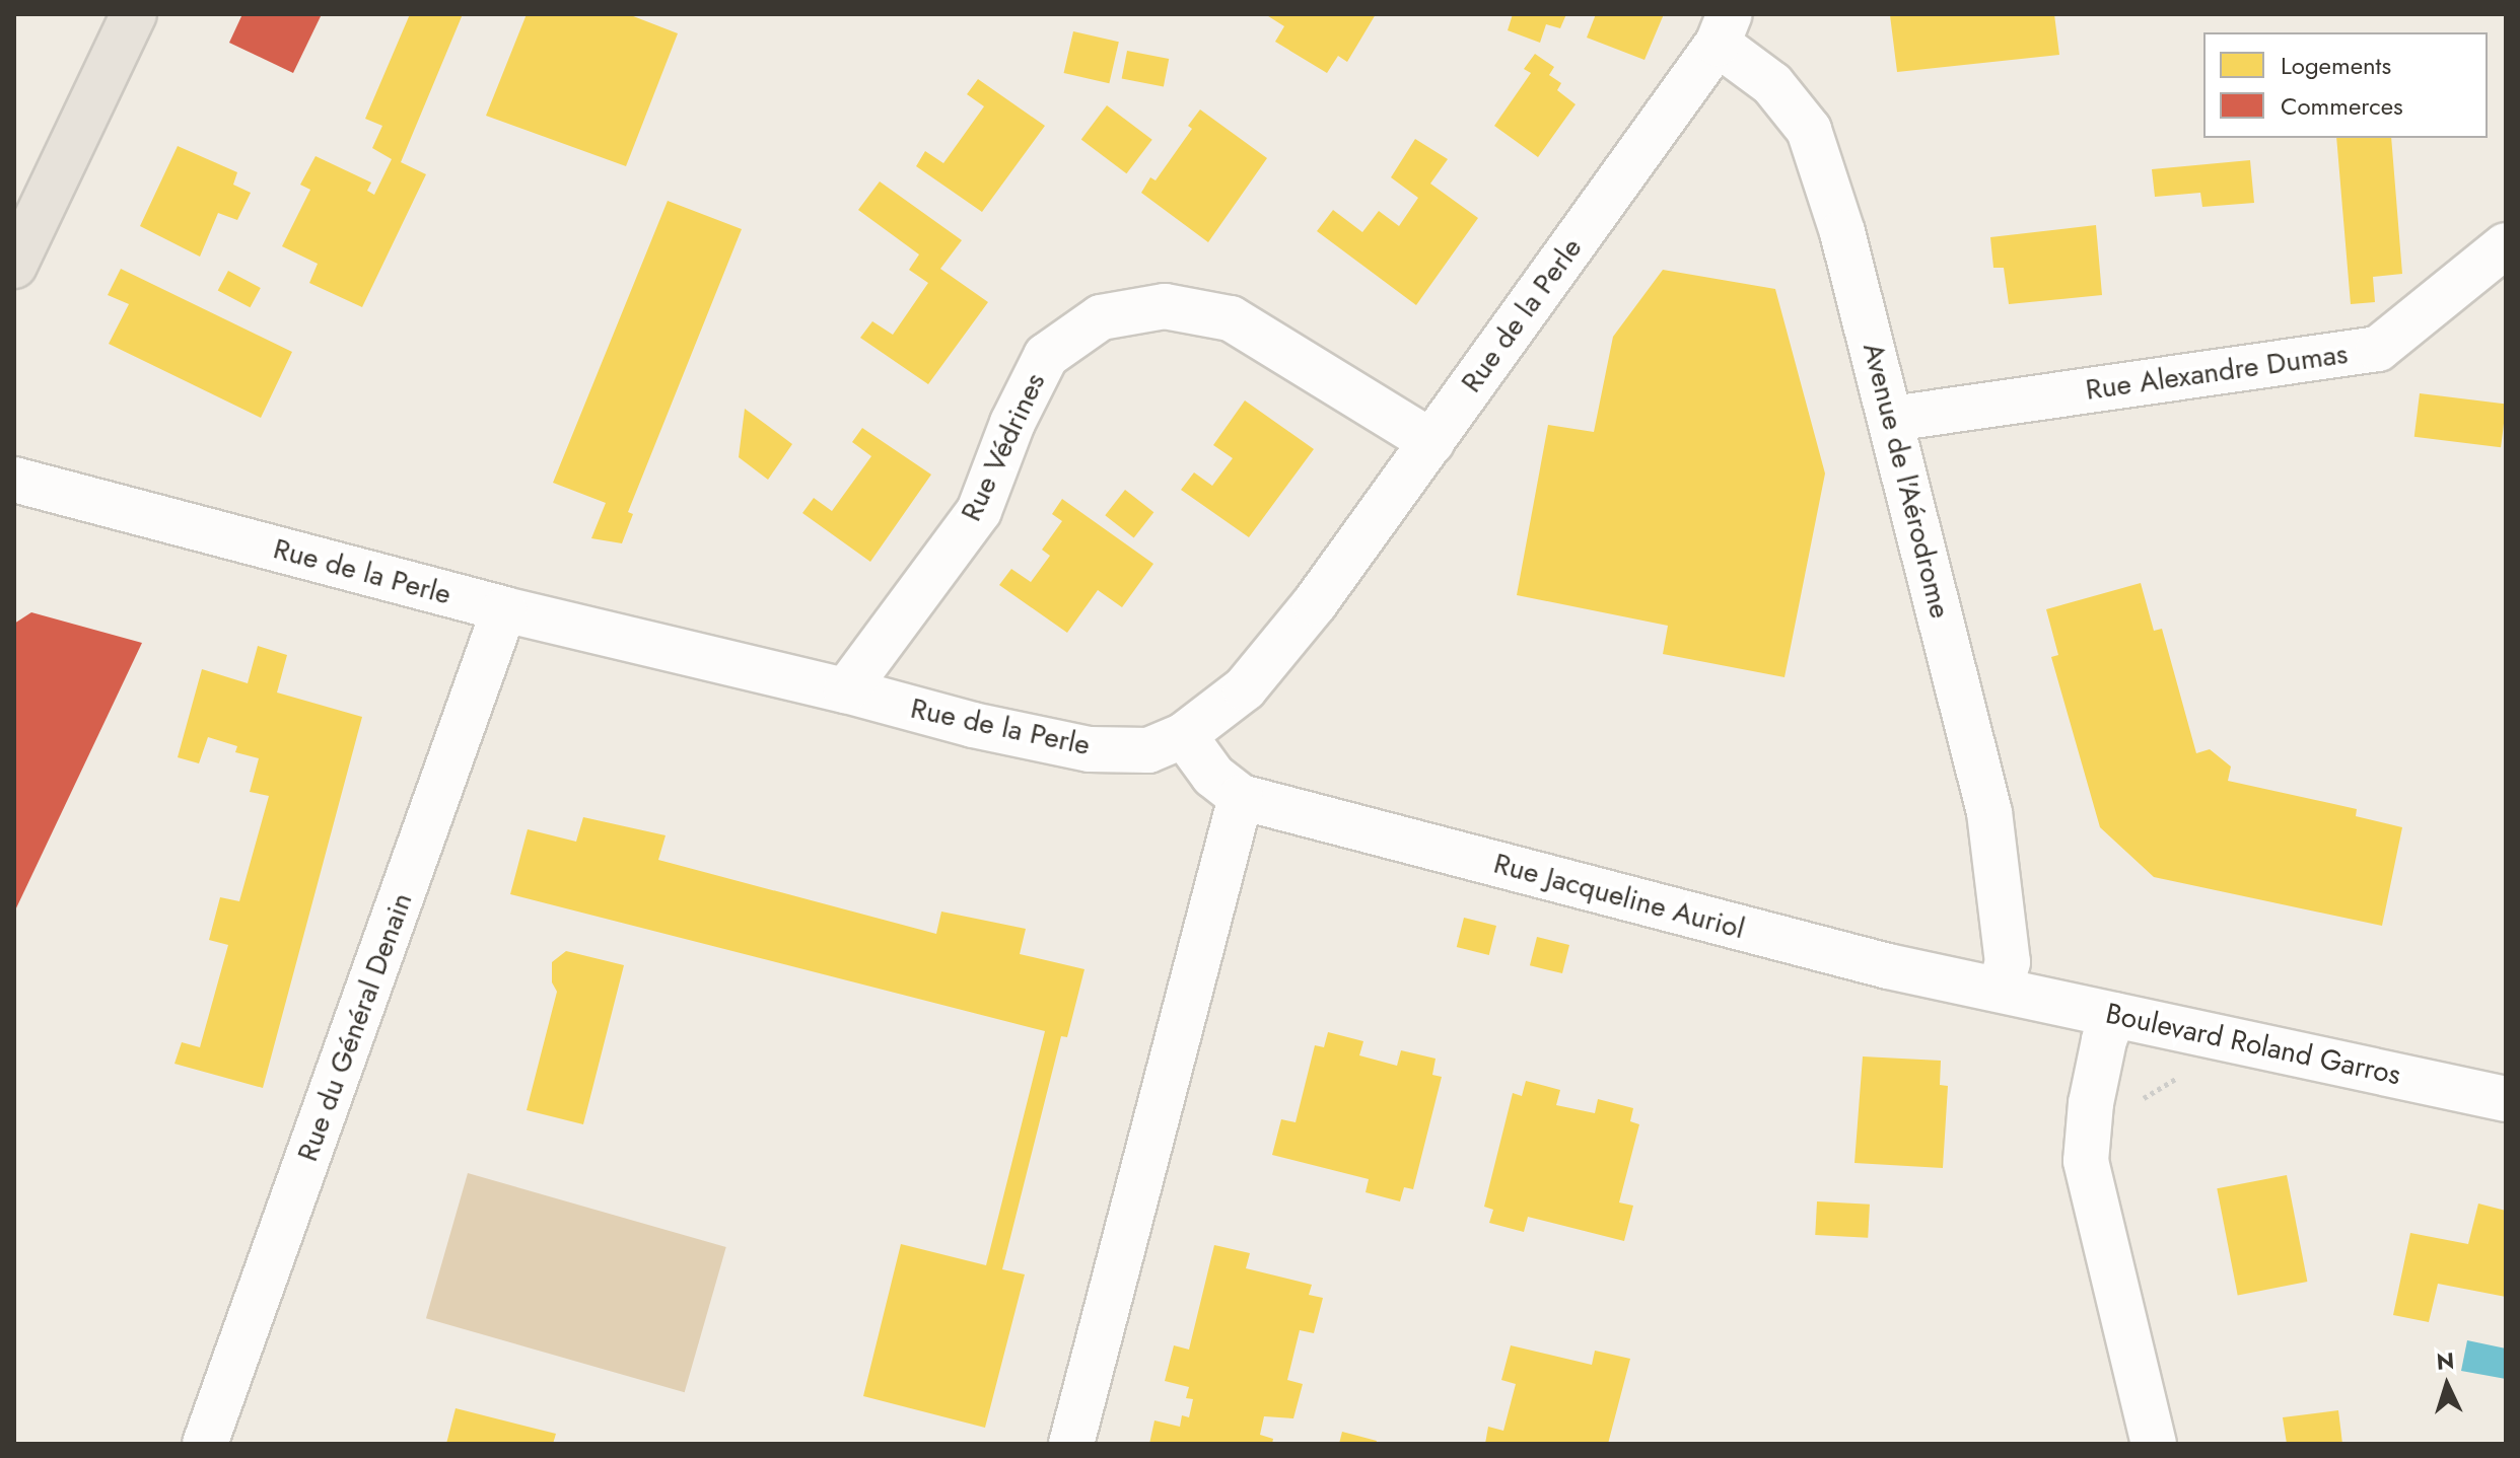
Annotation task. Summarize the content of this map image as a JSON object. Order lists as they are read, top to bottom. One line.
{"streets":{"street":["Rue de la Perle","Rue Alexandre Dumas","Rue Védrines","Avenue de l'Aérodrome","Rue Jacqueline Auriol","Rue du Général Denain","Boulevard Roland Garros"]},"crossings":[["Rue de la Perle","Rue Védrines"],["Rue de la Perle","Avenue de l'Aérodrome"],["Rue de la Perle","Rue Jacqueline Auriol"],["Rue de la Perle","Rue du Général Denain"],["Rue Alexandre Dumas","Avenue de l'Aérodrome"],["Avenue de l'Aérodrome","Rue Jacqueline Auriol"],["Avenue de l'Aérodrome","Boulevard Roland Garros"],["Rue Jacqueline Auriol","Boulevard Roland Garros"]],"legend":["Logements","Commerces"],"north":"top"}
